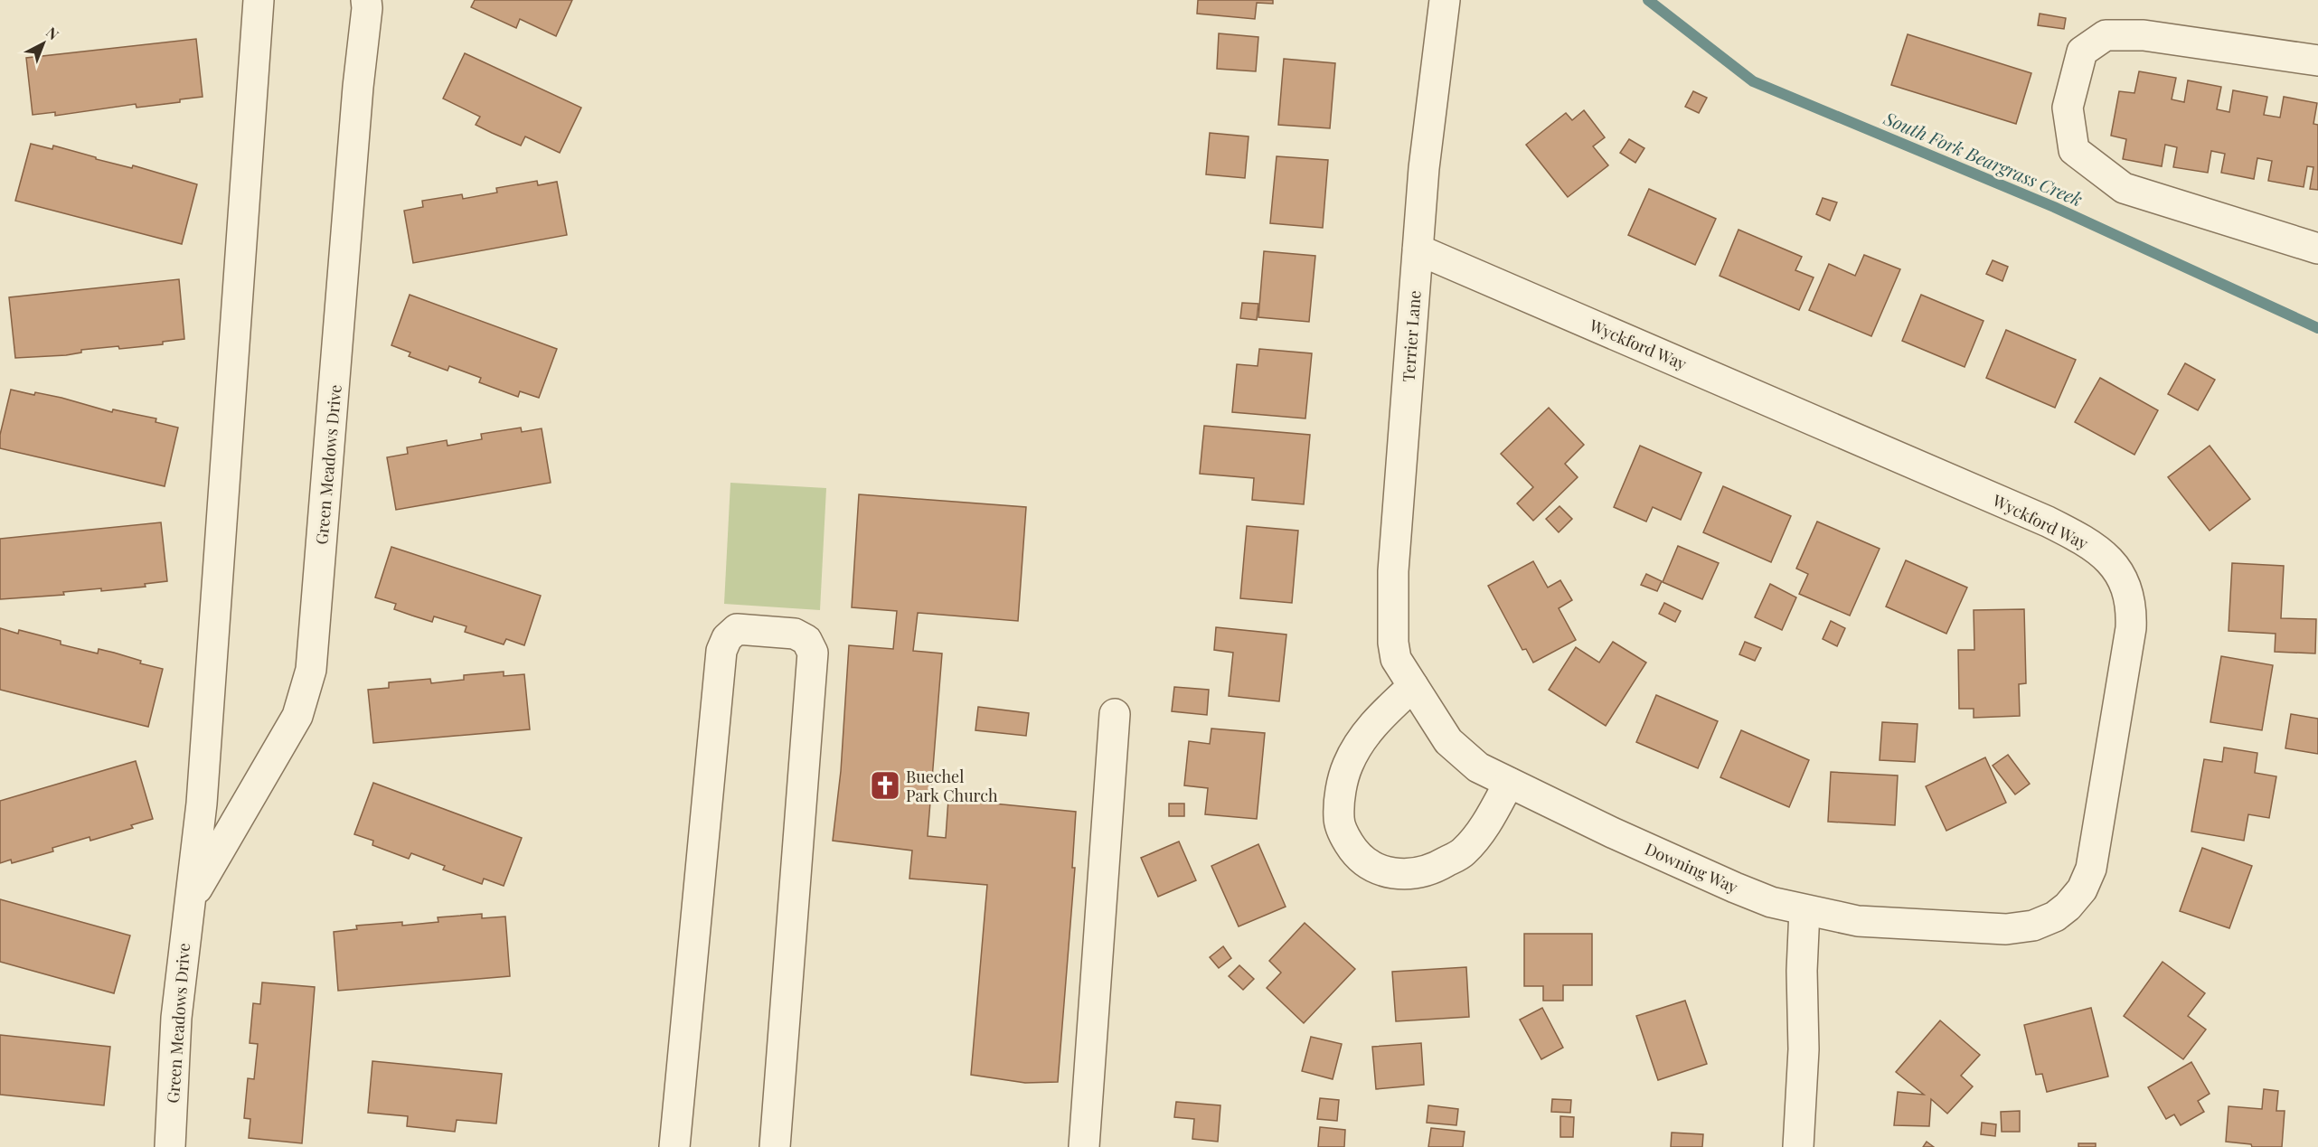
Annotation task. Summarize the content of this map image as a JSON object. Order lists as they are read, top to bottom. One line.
{"streets":{"street":["Terrier Lane","Wyckford Way","Green Meadows Drive","Downing Way"]},"crossings":[["Terrier Lane","Wyckford Way"],["Terrier Lane","Downing Way"],["Wyckford Way","Downing Way"]],"water":["South Fork Beargrass Creek"],"places":{"church":["Buechel Park Church"]},"north":"top right"}
